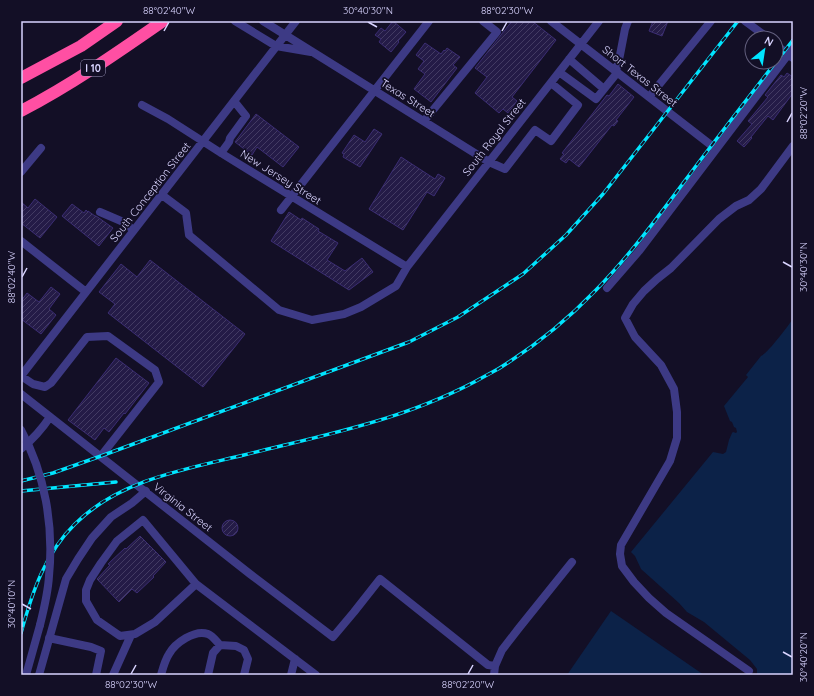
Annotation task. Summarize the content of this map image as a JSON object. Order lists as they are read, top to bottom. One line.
{"streets":{"highway":["I 10"],"street":["Short Texas Street","Texas Street","South Royal Street","New Jersey Street","South Conception Street","Virginia Street"]},"crossings":[["Short Texas Street","South Royal Street"],["Texas Street","South Royal Street"],["Texas Street","South Conception Street"],["South Royal Street","New Jersey Street"],["South Royal Street","South Conception Street"],["New Jersey Street","South Conception Street"]],"north":"top right","coordinates":["88°02'40\"W","30°40'30\"N","88°02'30\"W","88°02'20\"W","30°40'10\"N","30°40'20\"N"]}
